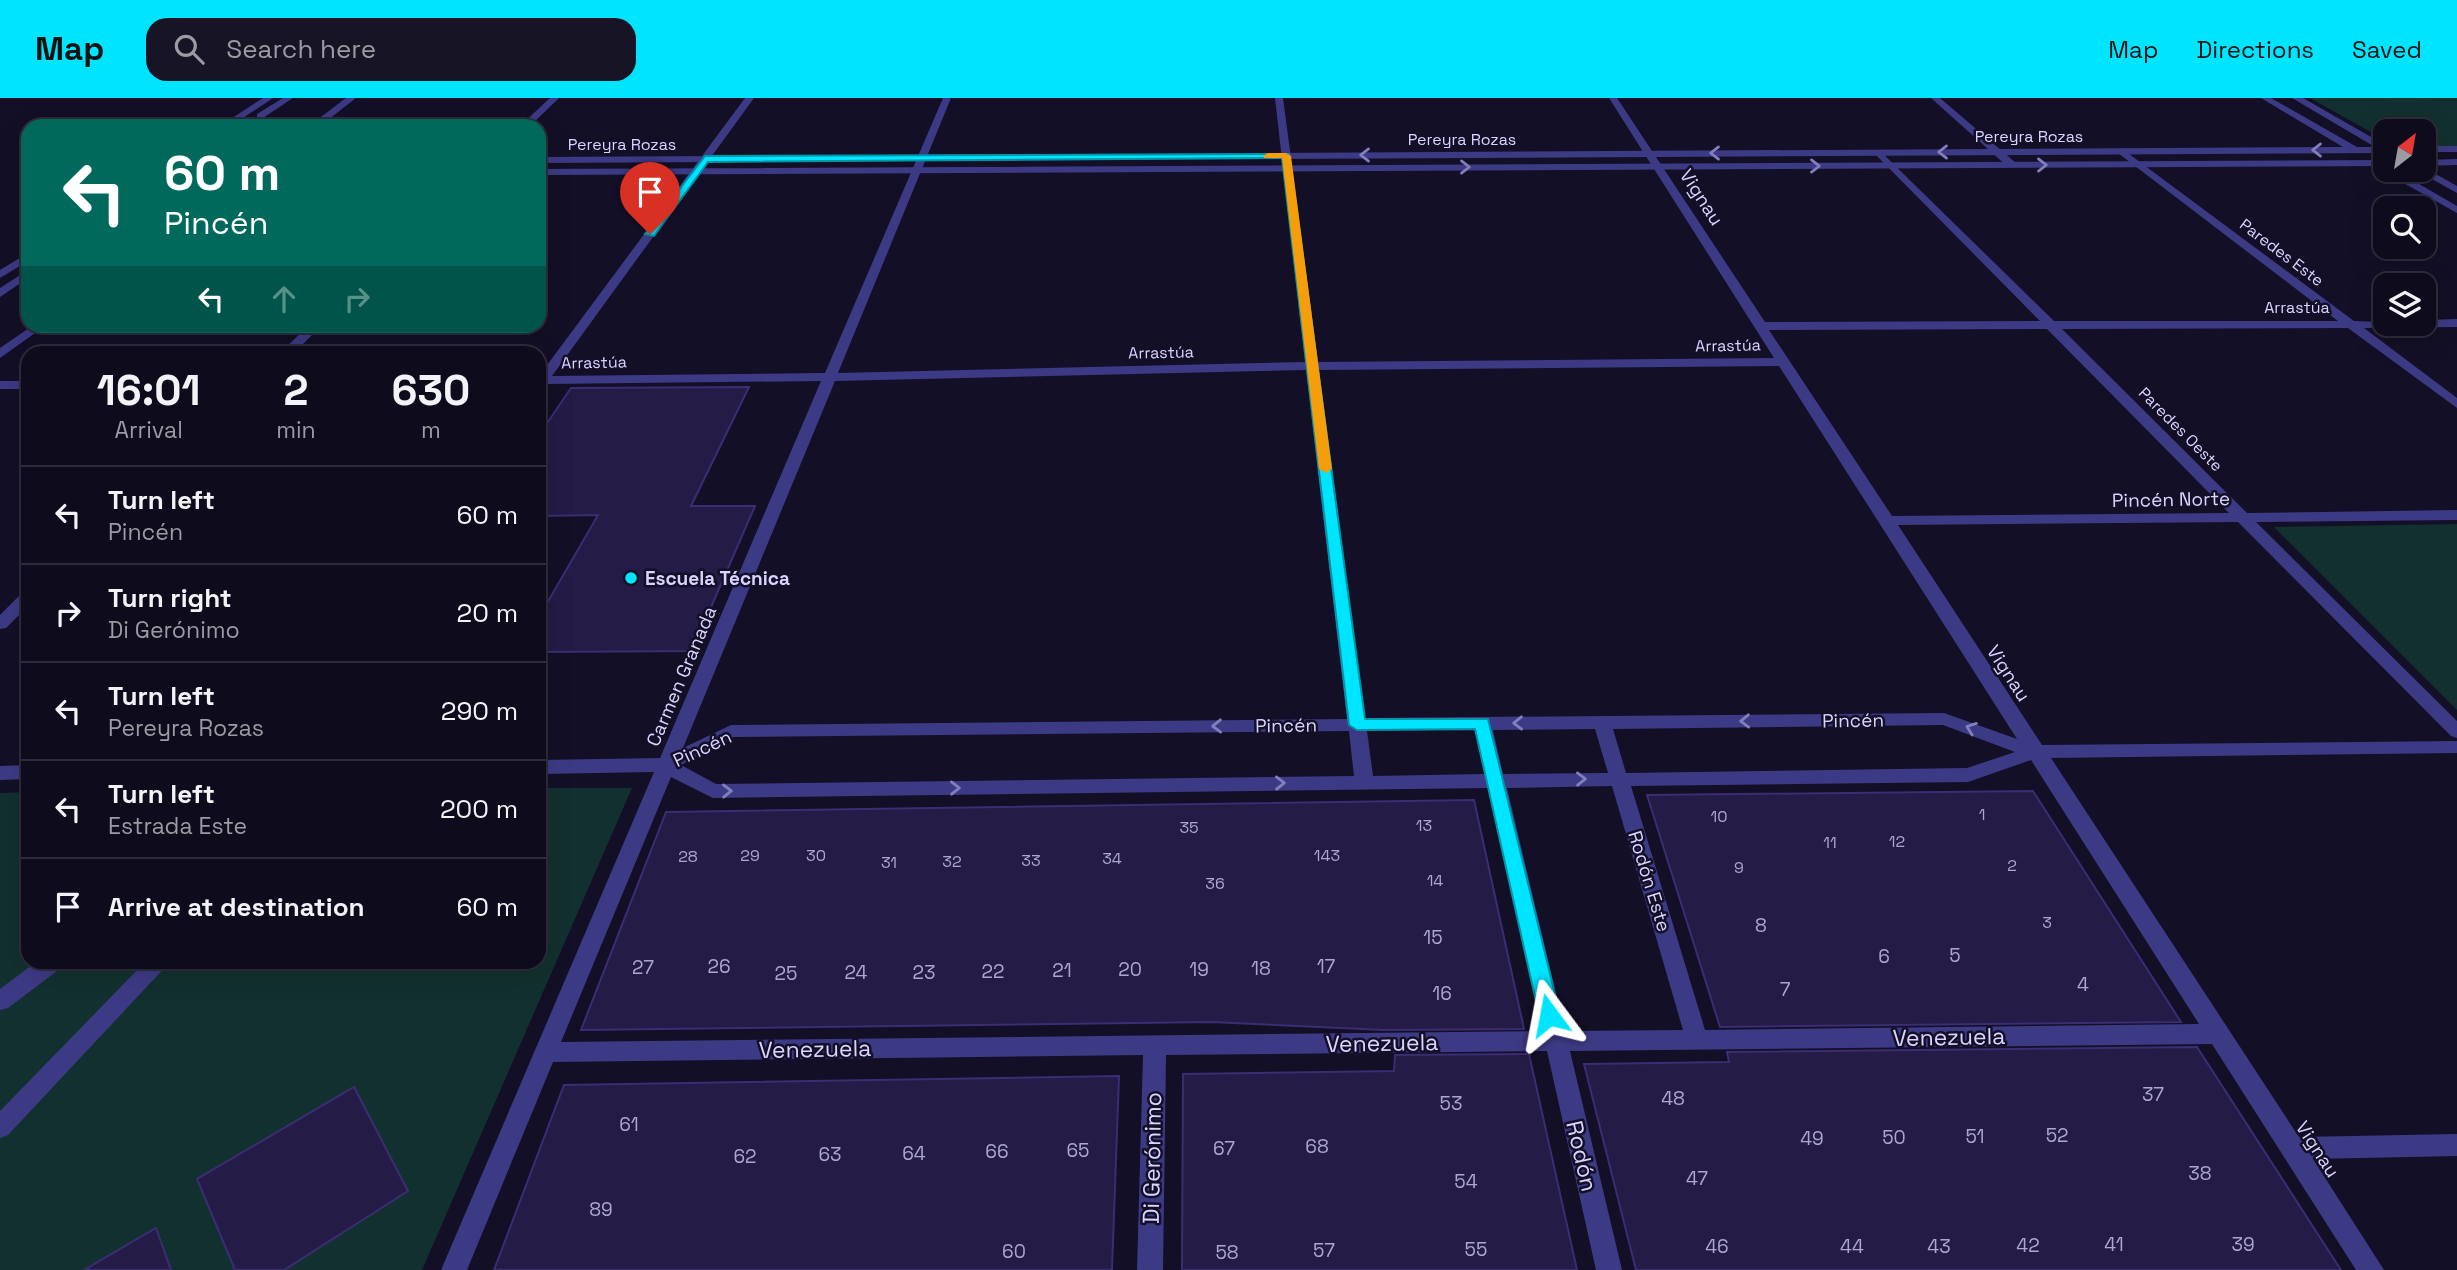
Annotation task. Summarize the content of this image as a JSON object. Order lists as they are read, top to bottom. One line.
{"streets":{"street":["Pereyra Rozas","Vignau","Paredes Este","Arrastúa","Paredes Oeste","Pincén Norte","Carmen Granada","Pincén","Rodón Este","Venezuela","Rodón","Di Gerónimo"]},"crossings":[["Pereyra Rozas","Vignau"],["Pereyra Rozas","Paredes Este"],["Pereyra Rozas","Paredes Oeste"],["Pereyra Rozas","Carmen Granada"],["Vignau","Arrastúa"],["Vignau","Pincén Norte"],["Vignau","Pincén"],["Vignau","Venezuela"],["Paredes Este","Arrastúa"],["Arrastúa","Paredes Oeste"],["Arrastúa","Carmen Granada"],["Paredes Oeste","Pincén Norte"],["Carmen Granada","Pincén"],["Carmen Granada","Venezuela"],["Pincén","Rodón Este"],["Pincén","Rodón"],["Rodón Este","Venezuela"],["Venezuela","Rodón"],["Venezuela","Di Gerónimo"]],"places":["Escuela Técnica"],"house_numbers":["1","10","13","35","12","11","29","30","143","28","34","33","32","31","2","9","14","36","3","8","15","5","6","26","17","27","18","20","19","21","22","24","23","25","4","7","16","37","48","53","61","52","51","50","49","68","67","65","66","64","63","62","38","47","54","89","41","39","42","46","44","43","55","57","60","58"],"north":"top right","page":{"header":"Map","search":"Search here","nav":["Map","Directions","Saved"],"turn":["60 m","Pincén"],"eta":["16:01","Arrival","2","min","630","m"],"list":[{"name":"Turn left","note":"Pincén","value":"60 m"},{"name":"Turn right","note":"Di Gerónimo","value":"20 m"},{"name":"Turn left","note":"Pereyra Rozas","value":"290 m"},{"name":"Turn left","note":"Estrada Este","value":"200 m"},{"name":"Arrive at destination","value":"60 m"}]}}
